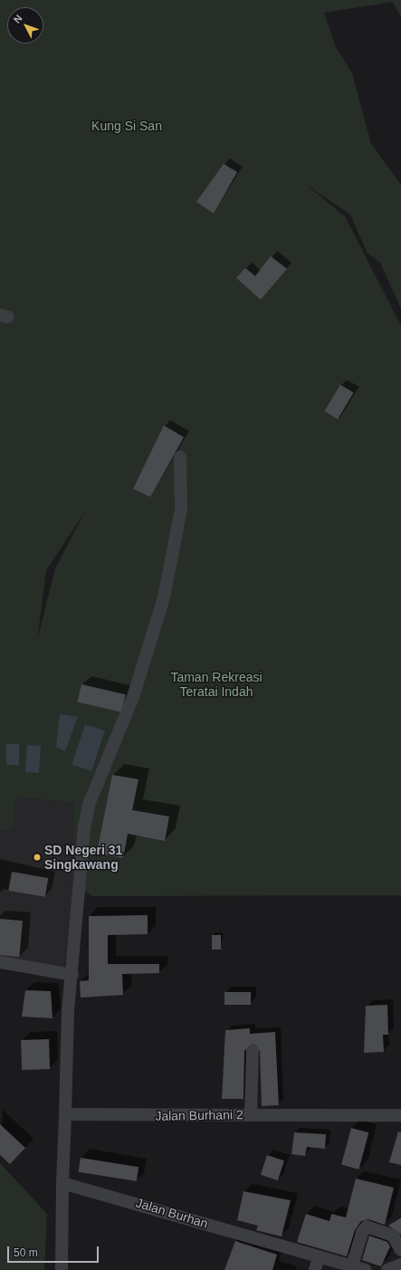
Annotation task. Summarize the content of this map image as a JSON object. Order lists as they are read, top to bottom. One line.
{"streets":{"street":["Jalan Burhani 2","Jalan Burhan"]},"parks":["Kung Si San","Taman Rekreasi Teratai Indah"],"places":["SD Negeri 31 Singkawang"],"scale_bar":"50 m","north":"top left"}
